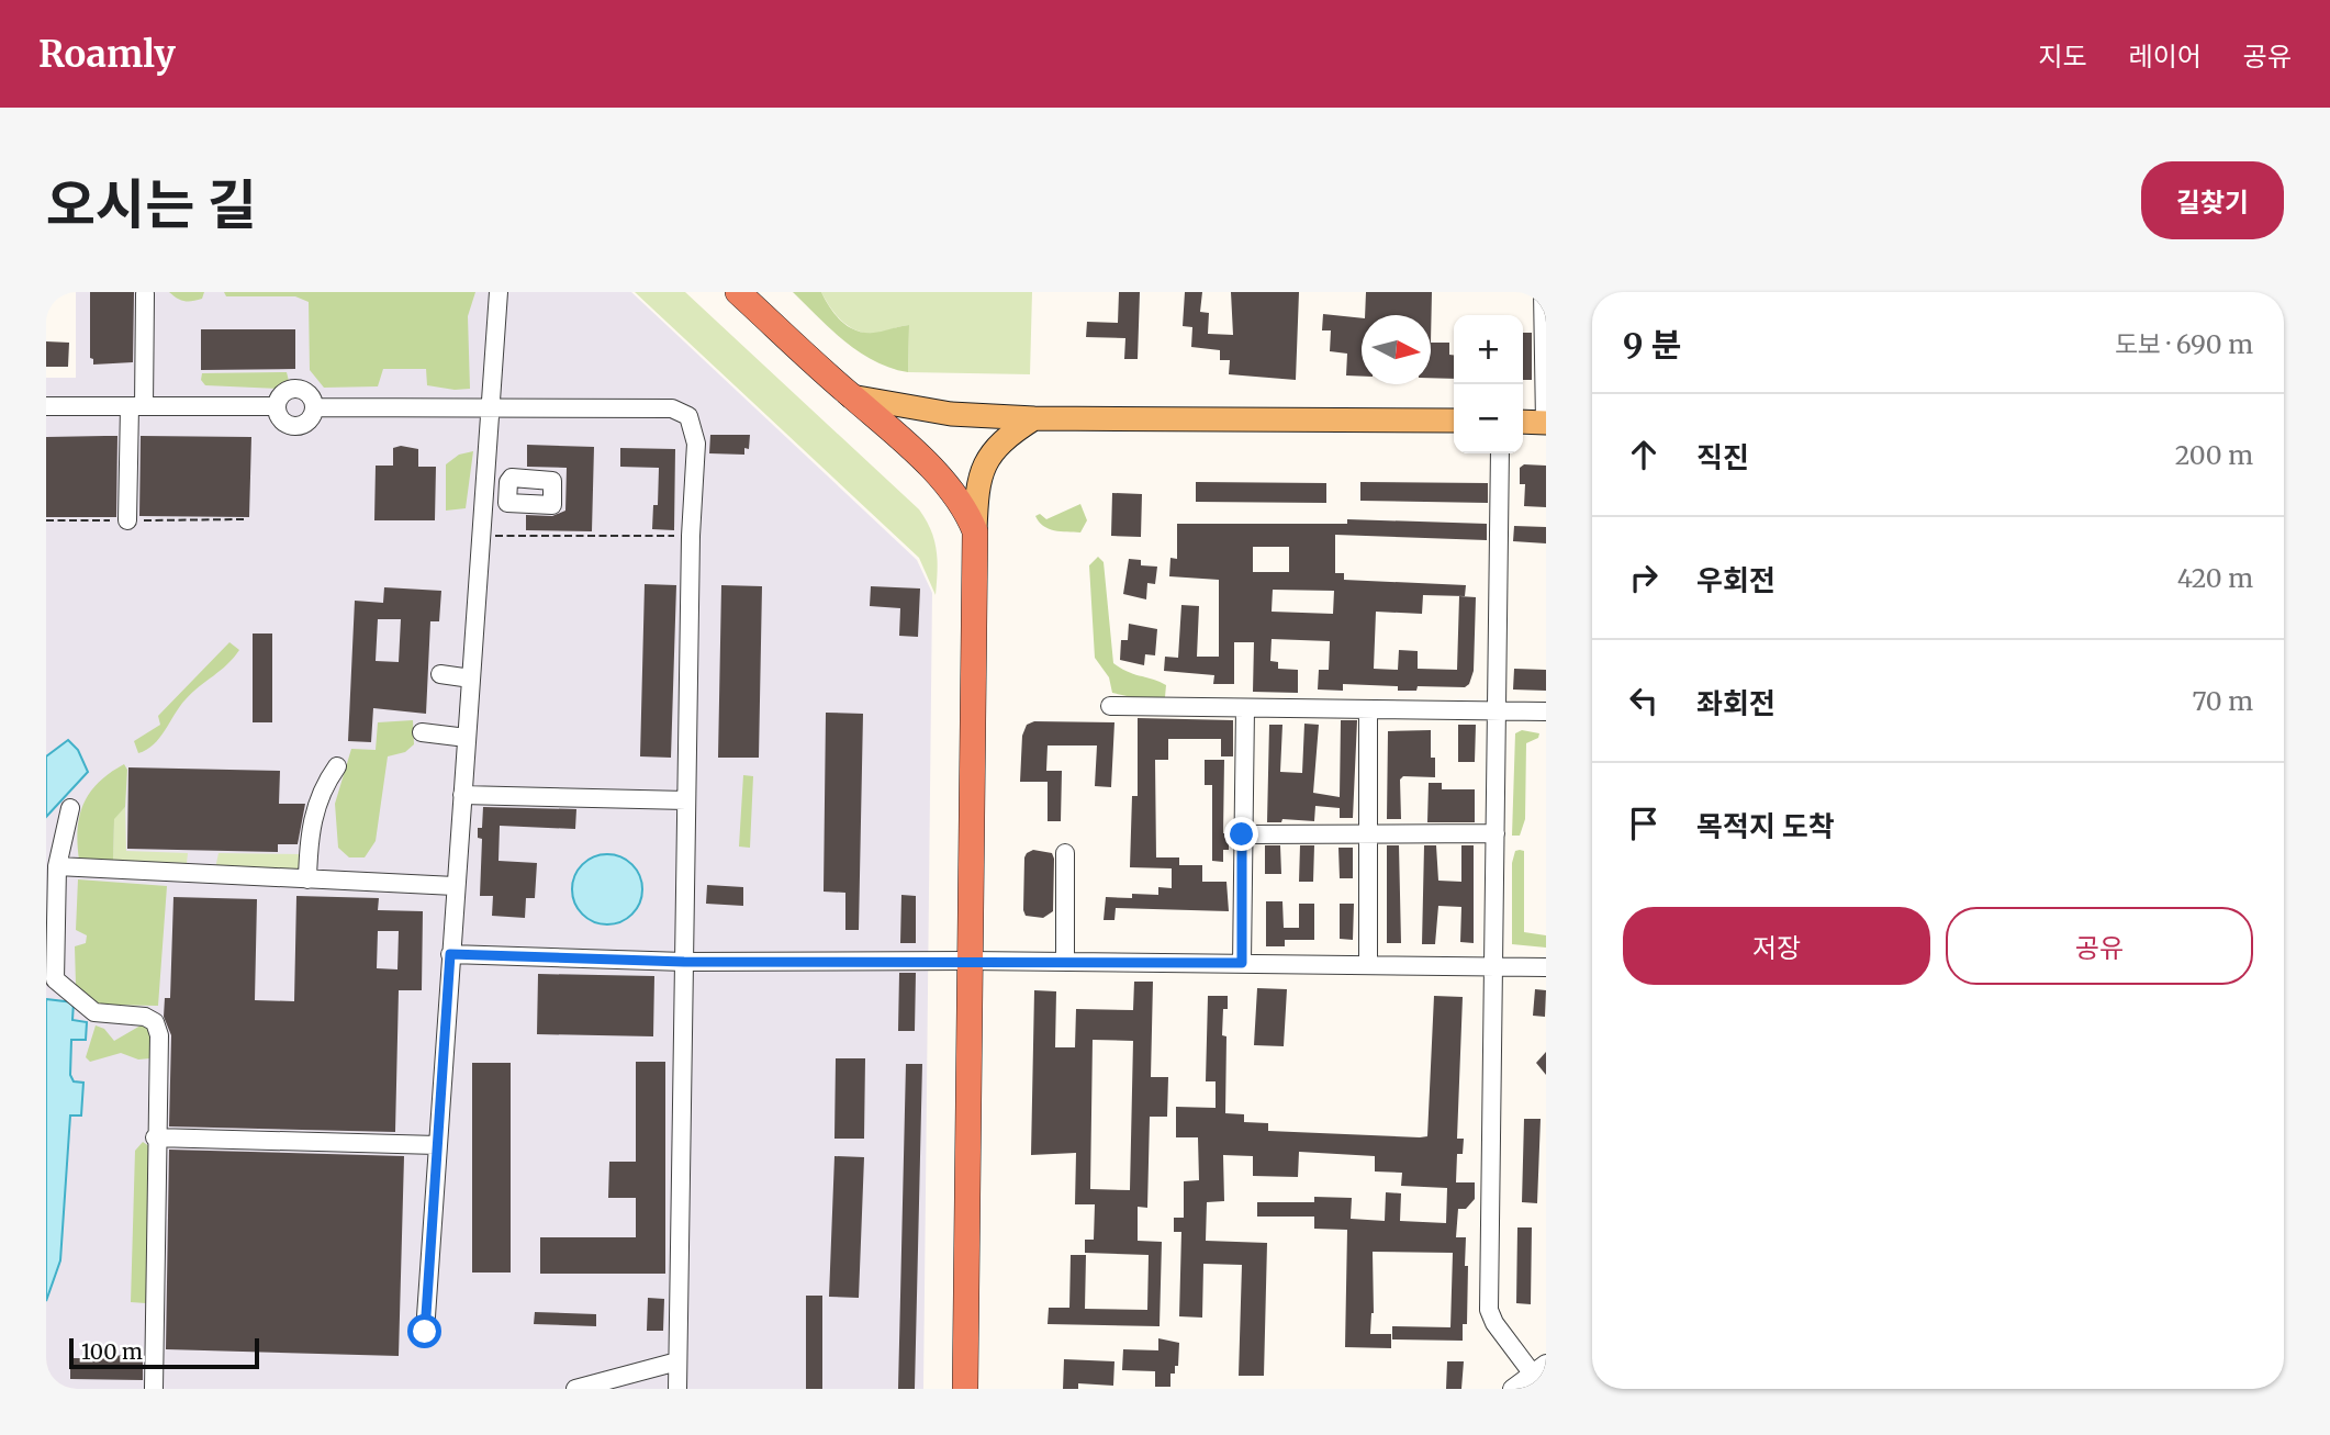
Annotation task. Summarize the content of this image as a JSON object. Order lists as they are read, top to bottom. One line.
{"scale_bar":"100 m","north":"right","page":{"header":"Roamly","nav":["지도","레이어","공유"],"title":"오시는 길","buttons":["길찾기",["저장","공유"]],"heading":["9 분","도보 · 690 m"],"map_buttons":["+","−"],"list":[["직진","200 m"],["우회전","420 m"],["좌회전","70 m"],"목적지 도착"],"scale":"100 m"}}
